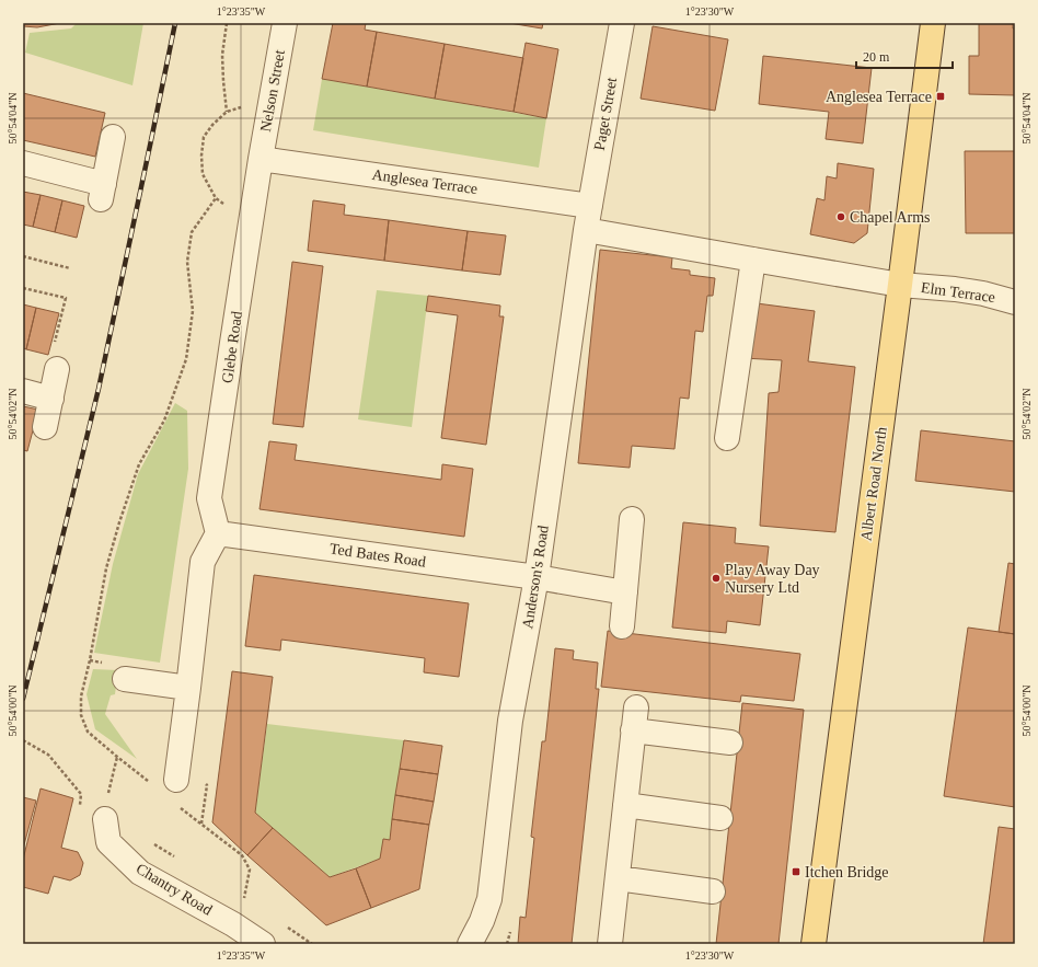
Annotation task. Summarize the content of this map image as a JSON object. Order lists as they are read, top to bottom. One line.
{"streets":{"main road":["Albert Road North"],"street":["Nelson Street","Paget Street","Anglesea Terrace","Elm Terrace","Glebe Road","Ted Bates Road","Anderson's Road","Chantry Road"]},"crossings":[["Nelson Street","Anglesea Terrace"],["Nelson Street","Glebe Road"],["Paget Street","Anglesea Terrace"],["Paget Street","Anderson's Road"],["Anglesea Terrace","Glebe Road"],["Anglesea Terrace","Anderson's Road"],["Elm Terrace","Albert Road North"],["Glebe Road","Ted Bates Road"],["Ted Bates Road","Anderson's Road"]],"places":{"transit":["Anglesea Terrace","Itchen Bridge"],"other":["Chapel Arms","Play Away Day Nursery Ltd"]},"scale_bar":"20 m","coordinates":["1°23'35\"W","1°23'30\"W","50°54'04\"N","50°54'02\"N","50°54'00\"N"]}
